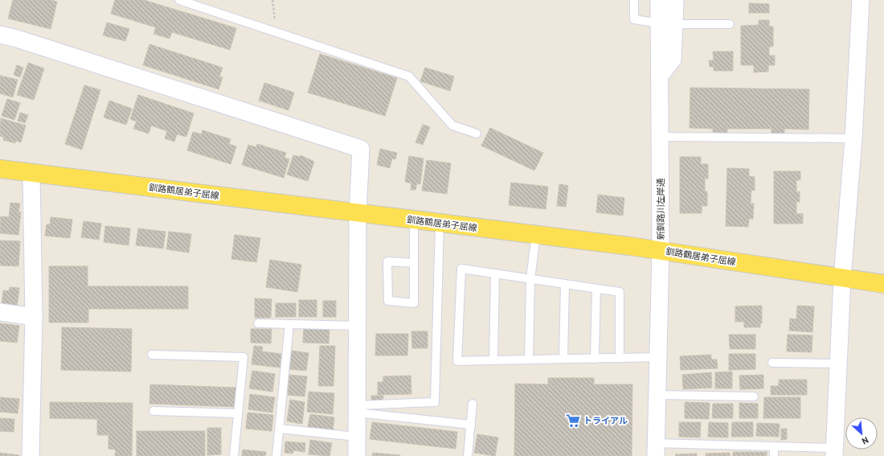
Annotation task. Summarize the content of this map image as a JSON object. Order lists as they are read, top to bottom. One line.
{"streets":{"main road":["釧路鶴居弟子屈線"],"street":["新釧路川左岸通"]},"crossings":[["釧路鶴居弟子屈線","新釧路川左岸通"]],"places":{"supermarket":["トライアル"]},"north":"bottom right"}
